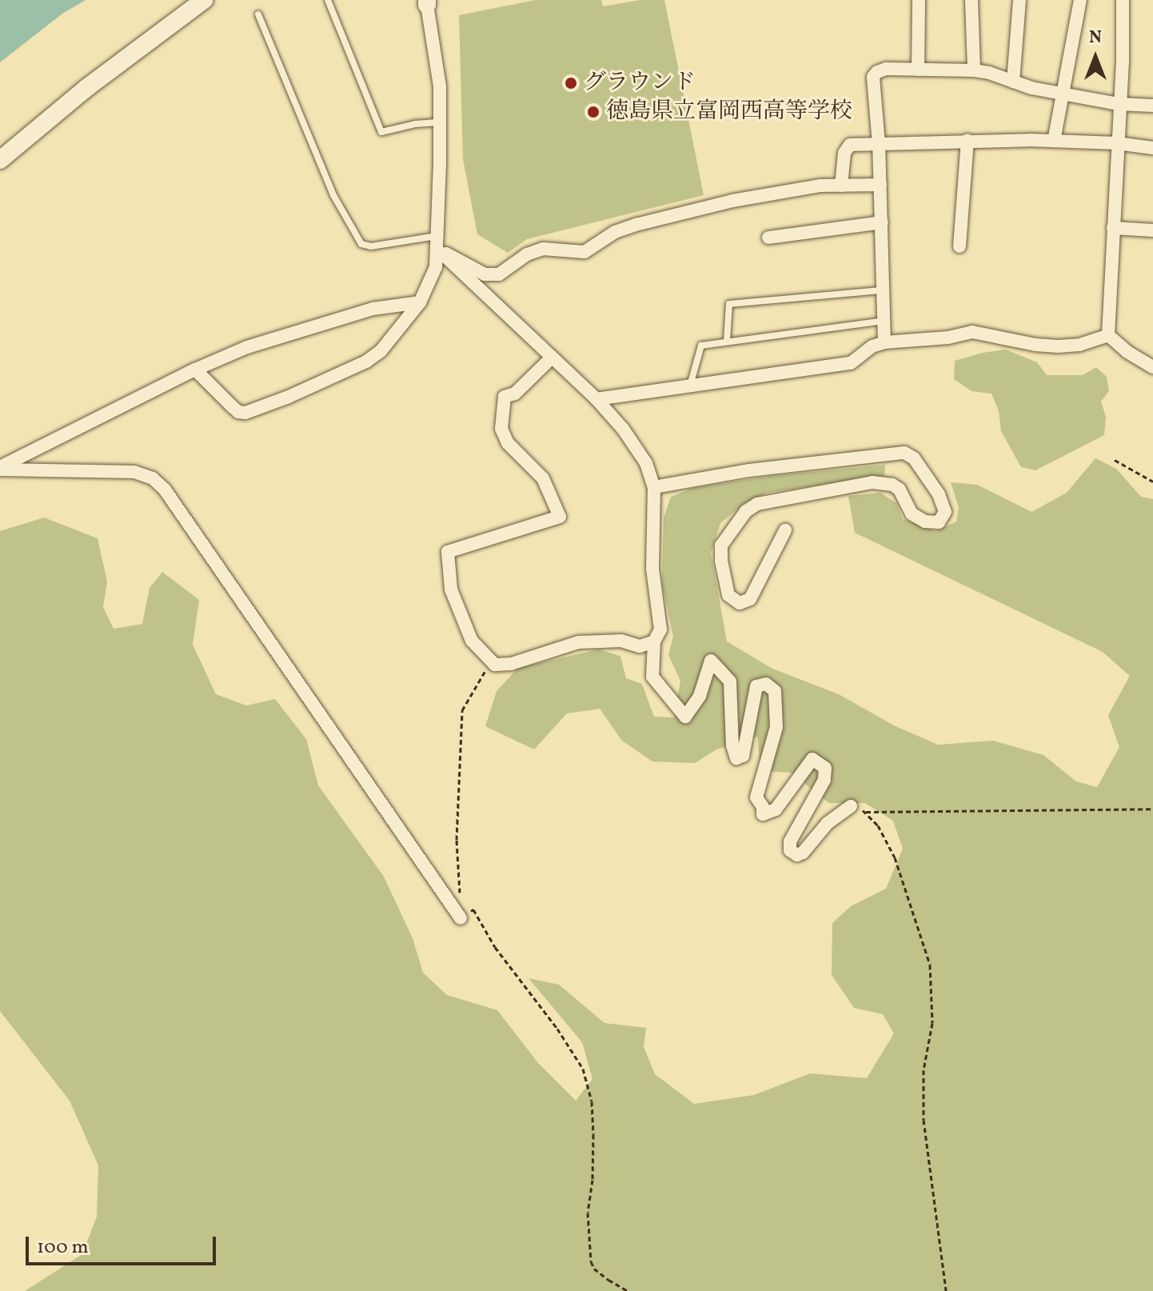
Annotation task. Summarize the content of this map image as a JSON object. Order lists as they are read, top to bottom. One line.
{"places":["グラウンド","徳島県立富岡西高等学校"],"scale_bar":"100 m","north":"top"}
